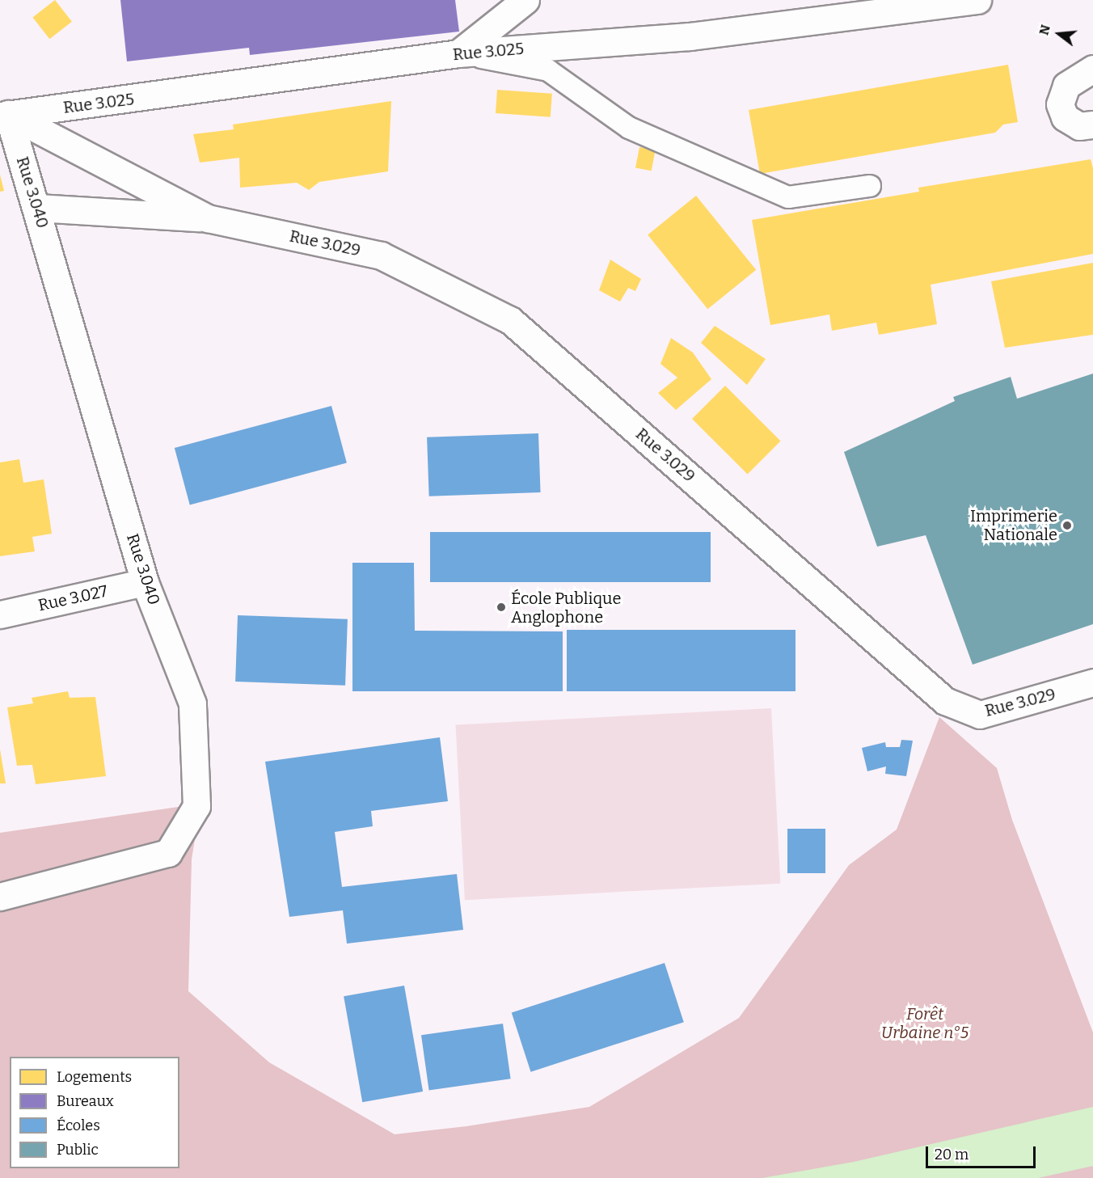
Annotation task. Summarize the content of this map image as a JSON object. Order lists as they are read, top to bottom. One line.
{"streets":{"street":["Rue 3.025","Rue 3.040","Rue 3.029","Rue 3.027"]},"crossings":[["Rue 3.025","Rue 3.040"],["Rue 3.025","Rue 3.029"],["Rue 3.040","Rue 3.029"],["Rue 3.040","Rue 3.027"]],"parks":["Forêt Urbaine n°5"],"places":["Imprimerie Nationale","École Publique Anglophone"],"legend":["Logements","Bureaux","Écoles","Public"],"scale_bar":"20 m","north":"left"}
